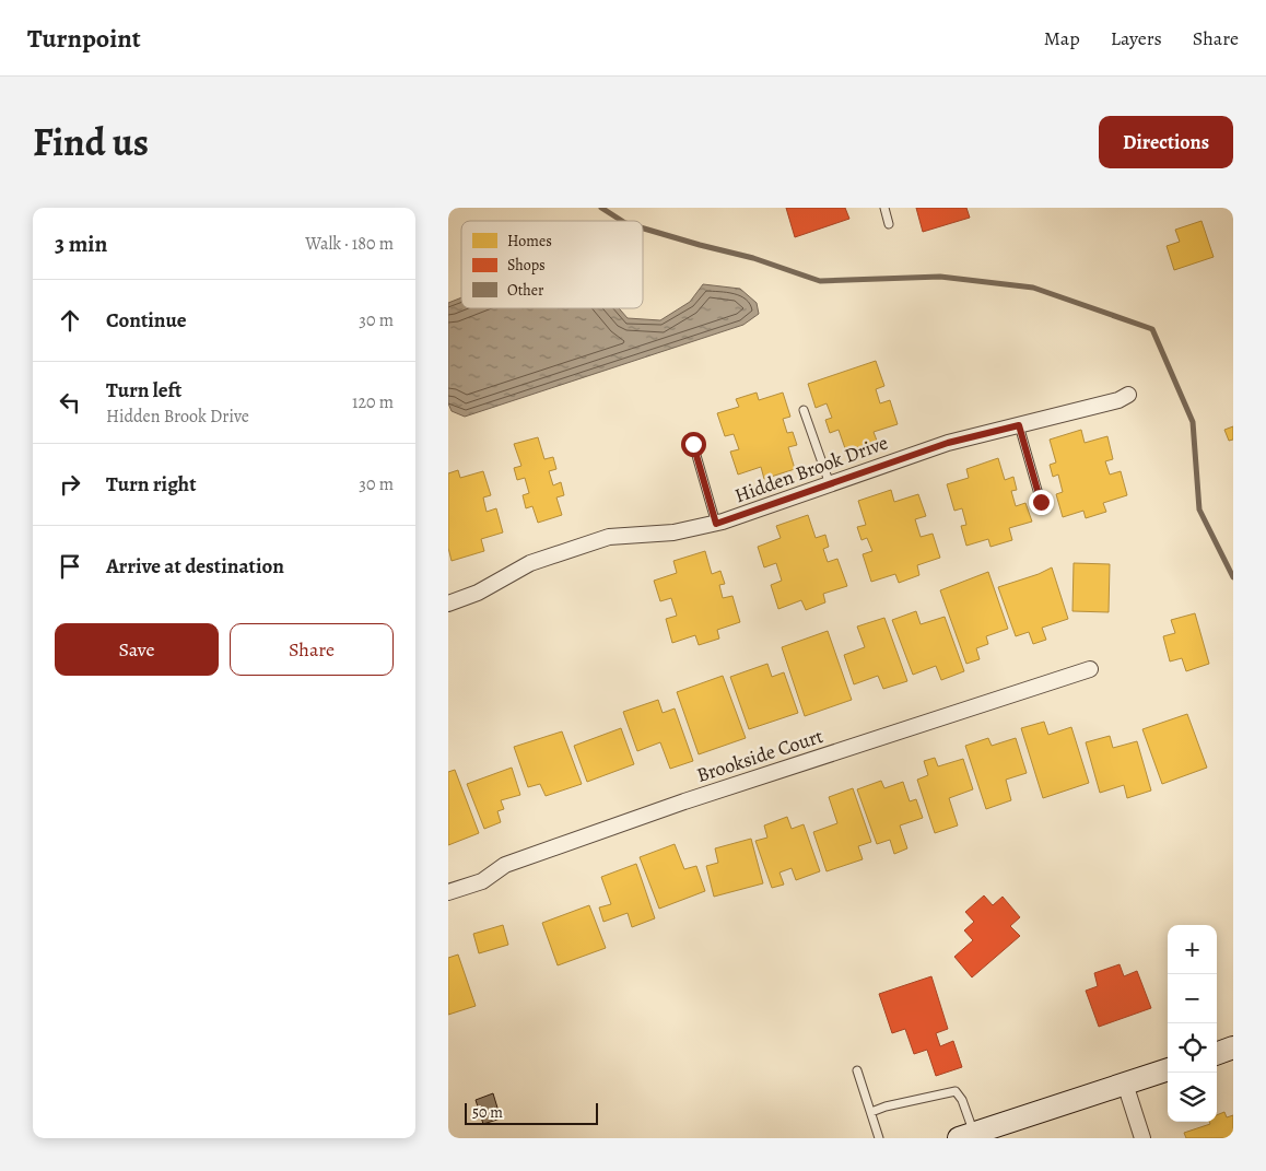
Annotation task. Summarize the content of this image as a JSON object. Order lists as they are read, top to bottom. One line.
{"streets":{"street":["Hidden Brook Drive","Brookside Court"]},"legend":["Homes","Shops","Other"],"scale_bar":"50 m","page":{"header":"Turnpoint","nav":["Map","Layers","Share"],"title":"Find us","buttons":["Directions",["Save","Share"]],"heading":["3 min","Walk · 180 m"],"list":[["Continue","30 m"],["Turn left","Hidden Brook Drive","120 m"],["Turn right","30 m"],"Arrive at destination"],"map_buttons":["+","−"],"scale":"50 m"}}
